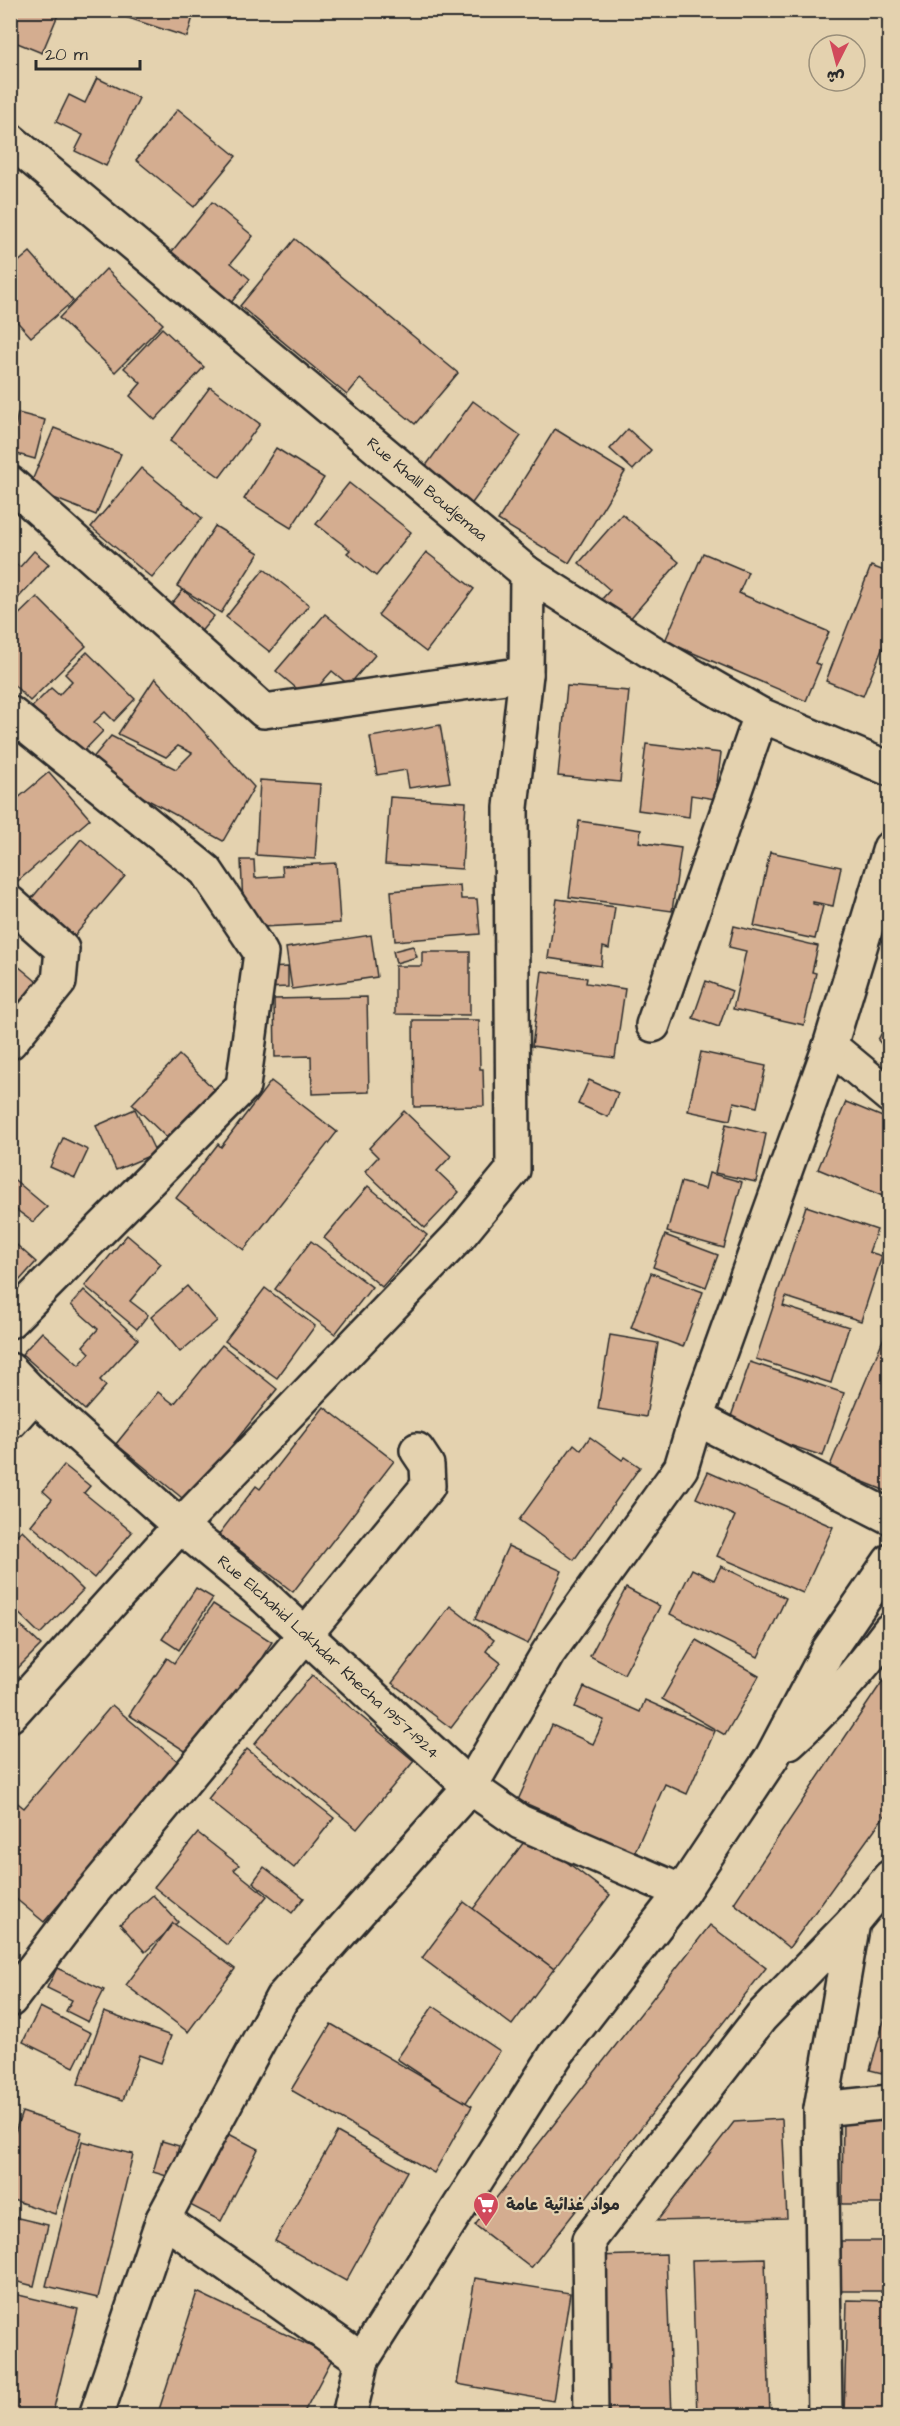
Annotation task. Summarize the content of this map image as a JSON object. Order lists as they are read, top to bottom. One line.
{"streets":{"street":["Rue Khalil Boudjemaa","Rue Elchahid Lakhdar Khecha 1957-1924"]},"places":{"supermarket":["مواد غذائية عامة"]},"scale_bar":"20 m","north":"bottom"}
